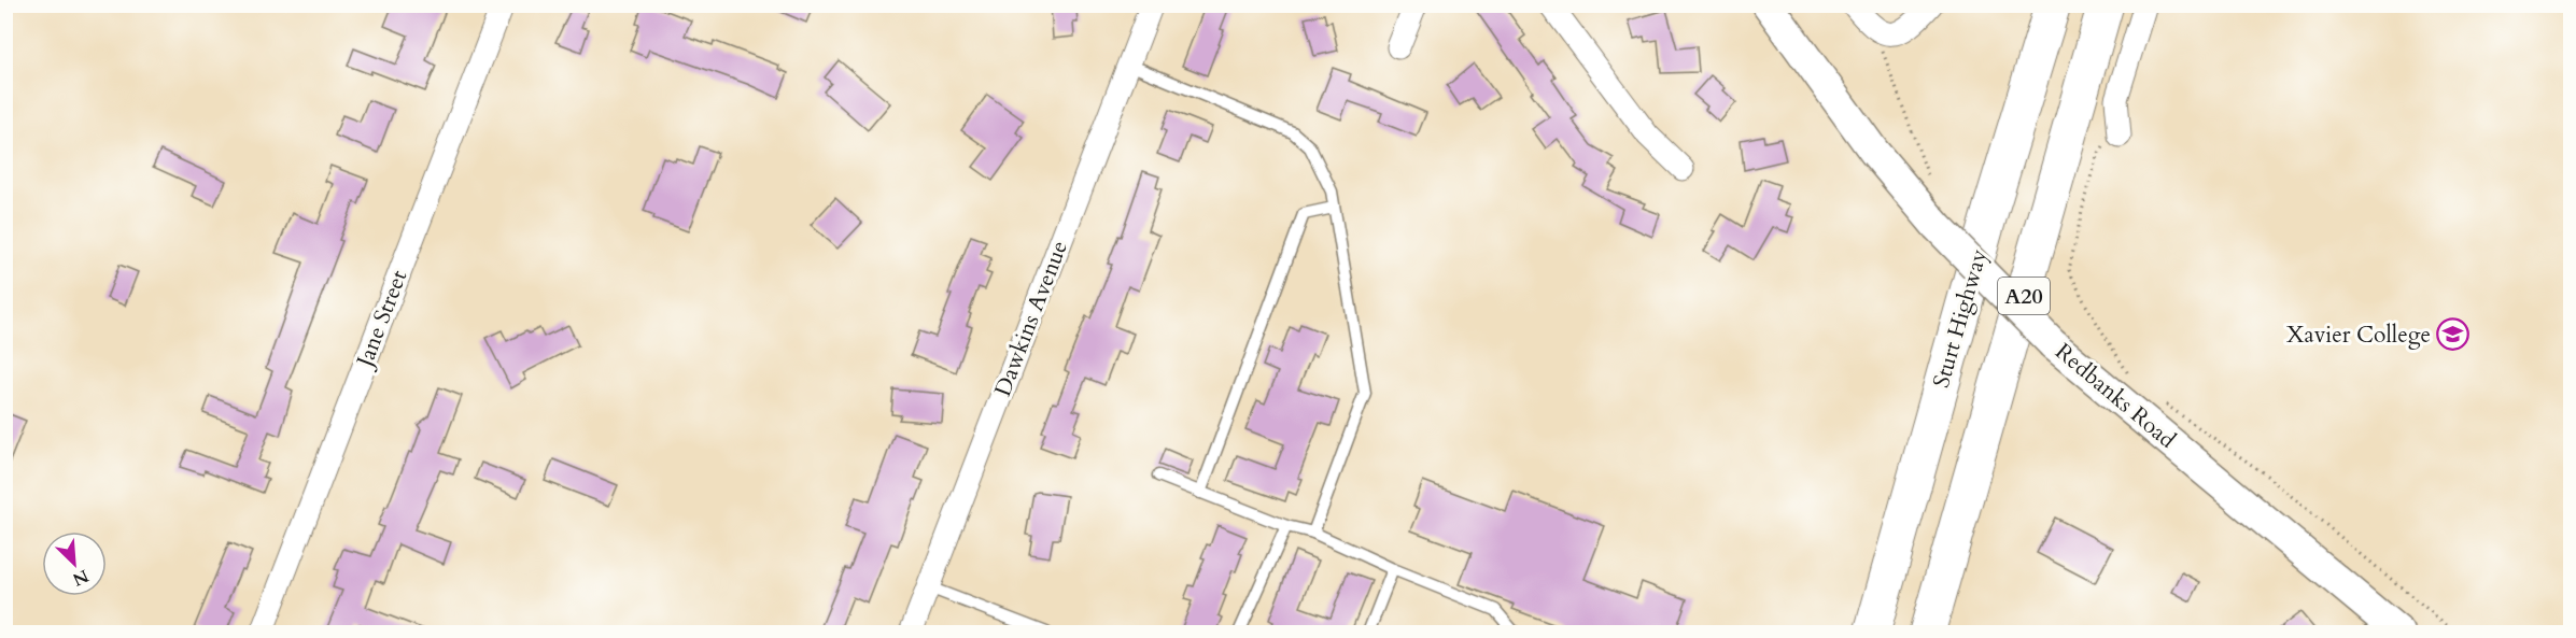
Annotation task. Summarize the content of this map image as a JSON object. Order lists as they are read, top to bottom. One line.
{"streets":{"highway":["A20","Sturt Highway"],"main road":["Redbanks Road"],"street":["Jane Street","Dawkins Avenue"]},"places":{"school or university":["Xavier College"]},"north":"bottom right"}
